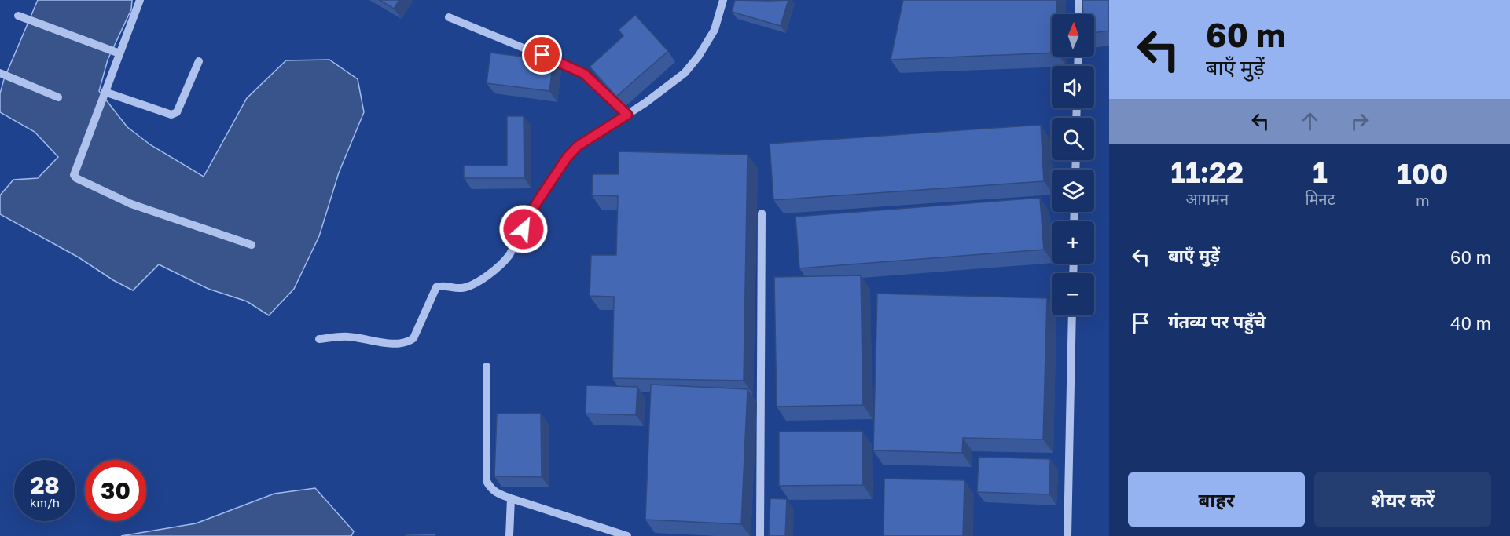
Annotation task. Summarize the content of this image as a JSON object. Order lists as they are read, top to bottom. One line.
{"north":"top","page":{"turn":["60 m","बाएँ मुड़ें"],"map_buttons":["+","−"],"eta":["11:22","आगमन","1","मिनट","100","m"],"list":[{"name":"बाएँ मुड़ें","value":"60 m"},{"name":"गंतव्य पर पहुँचे","value":"40 m"}],"speed":"28 km/h","limit":"30","buttons":["बाहर","शेयर करें"]}}
